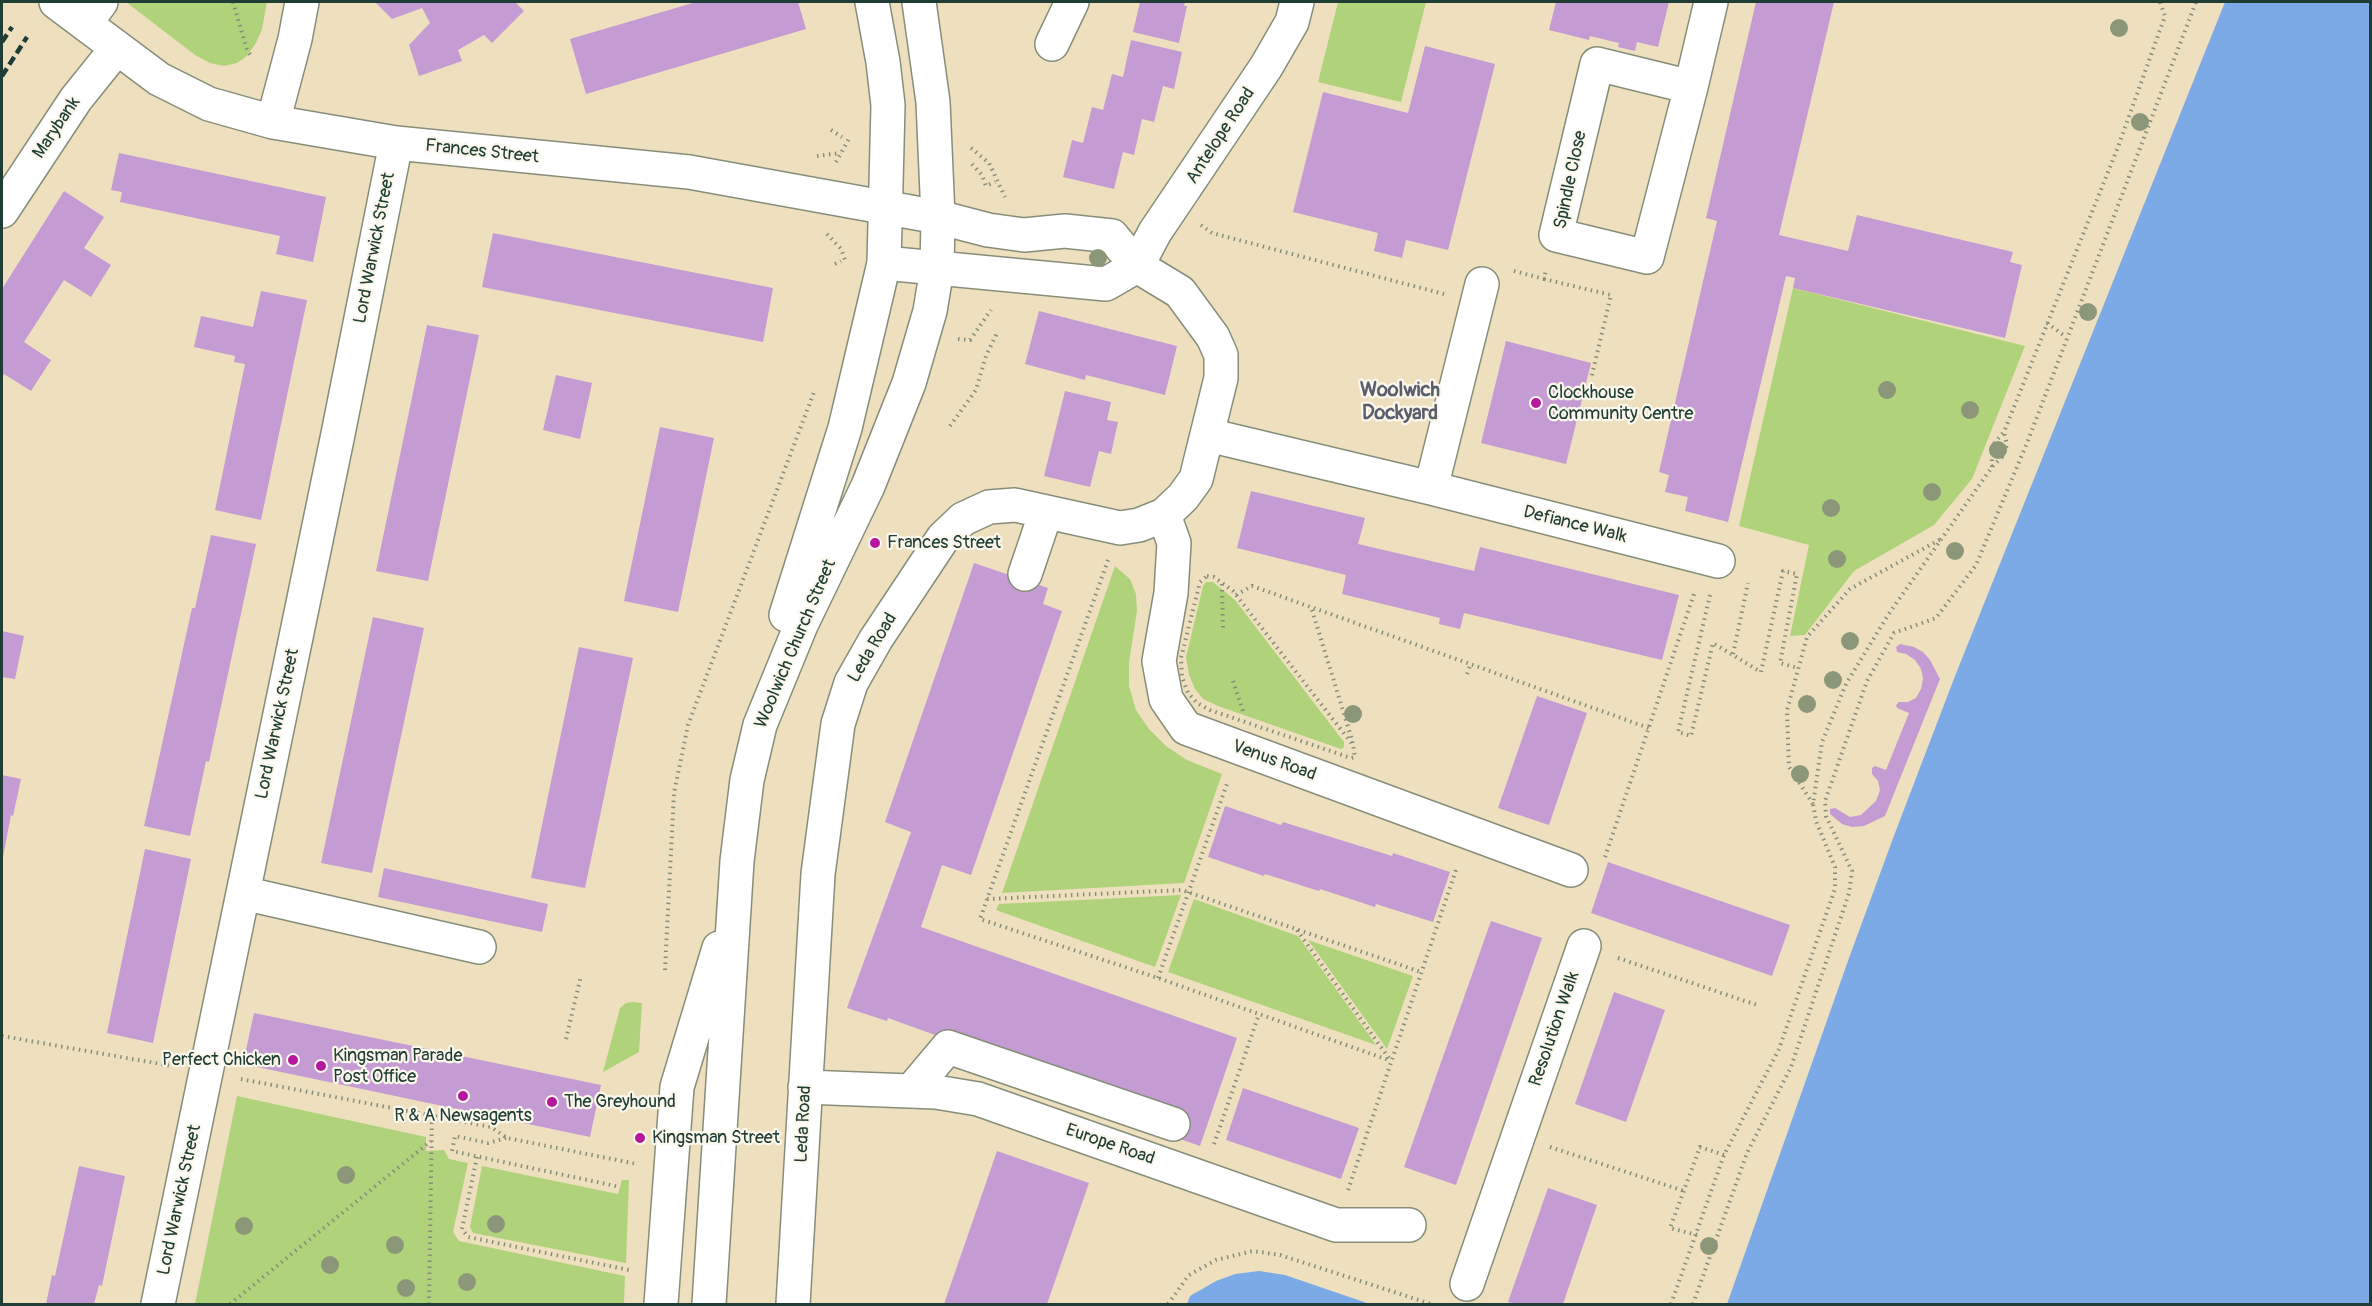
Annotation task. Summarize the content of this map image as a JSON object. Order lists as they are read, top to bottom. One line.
{"streets":{"street":["Marybank","Antelope Road","Frances Street","Spindle Close","Lord Warwick Street","Defiance Walk","Woolwich Church Street","Leda Road","Venus Road","Resolution Walk","Europe Road"]},"crossings":[["Marybank","Frances Street"],["Antelope Road","Leda Road"],["Frances Street","Lord Warwick Street"],["Frances Street","Woolwich Church Street"],["Frances Street","Leda Road"],["Defiance Walk","Leda Road"],["Woolwich Church Street","Leda Road"],["Leda Road","Venus Road"],["Leda Road","Europe Road"]],"districts":["Woolwich Dockyard"],"places":["Clockhouse Community Centre","Frances Street","Perfect Chicken","Kingsman Parade Post Office","R & A Newsagents","The Greyhound","Kingsman Street"]}
